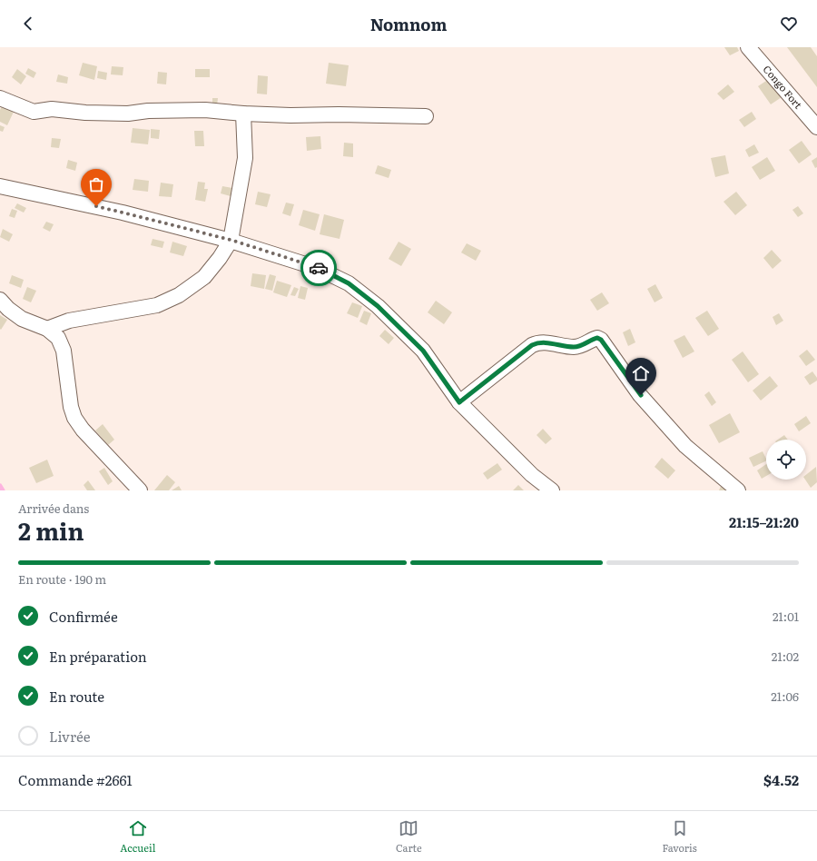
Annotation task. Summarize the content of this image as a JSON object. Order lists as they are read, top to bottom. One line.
{"streets":{"street":["Congo Fort"]},"page":{"header":"Nomnom","heading":["2 min","Arrivée dans","21:15–21:20"],"panel":["Commande #2661","$4.52"],"bar":"En route · 190 m","list":[["Confirmée","21:01"],["En préparation","21:02"],["En route","21:06"],"Livrée"],"tabs":["Accueil","Carte","Favoris"]}}
